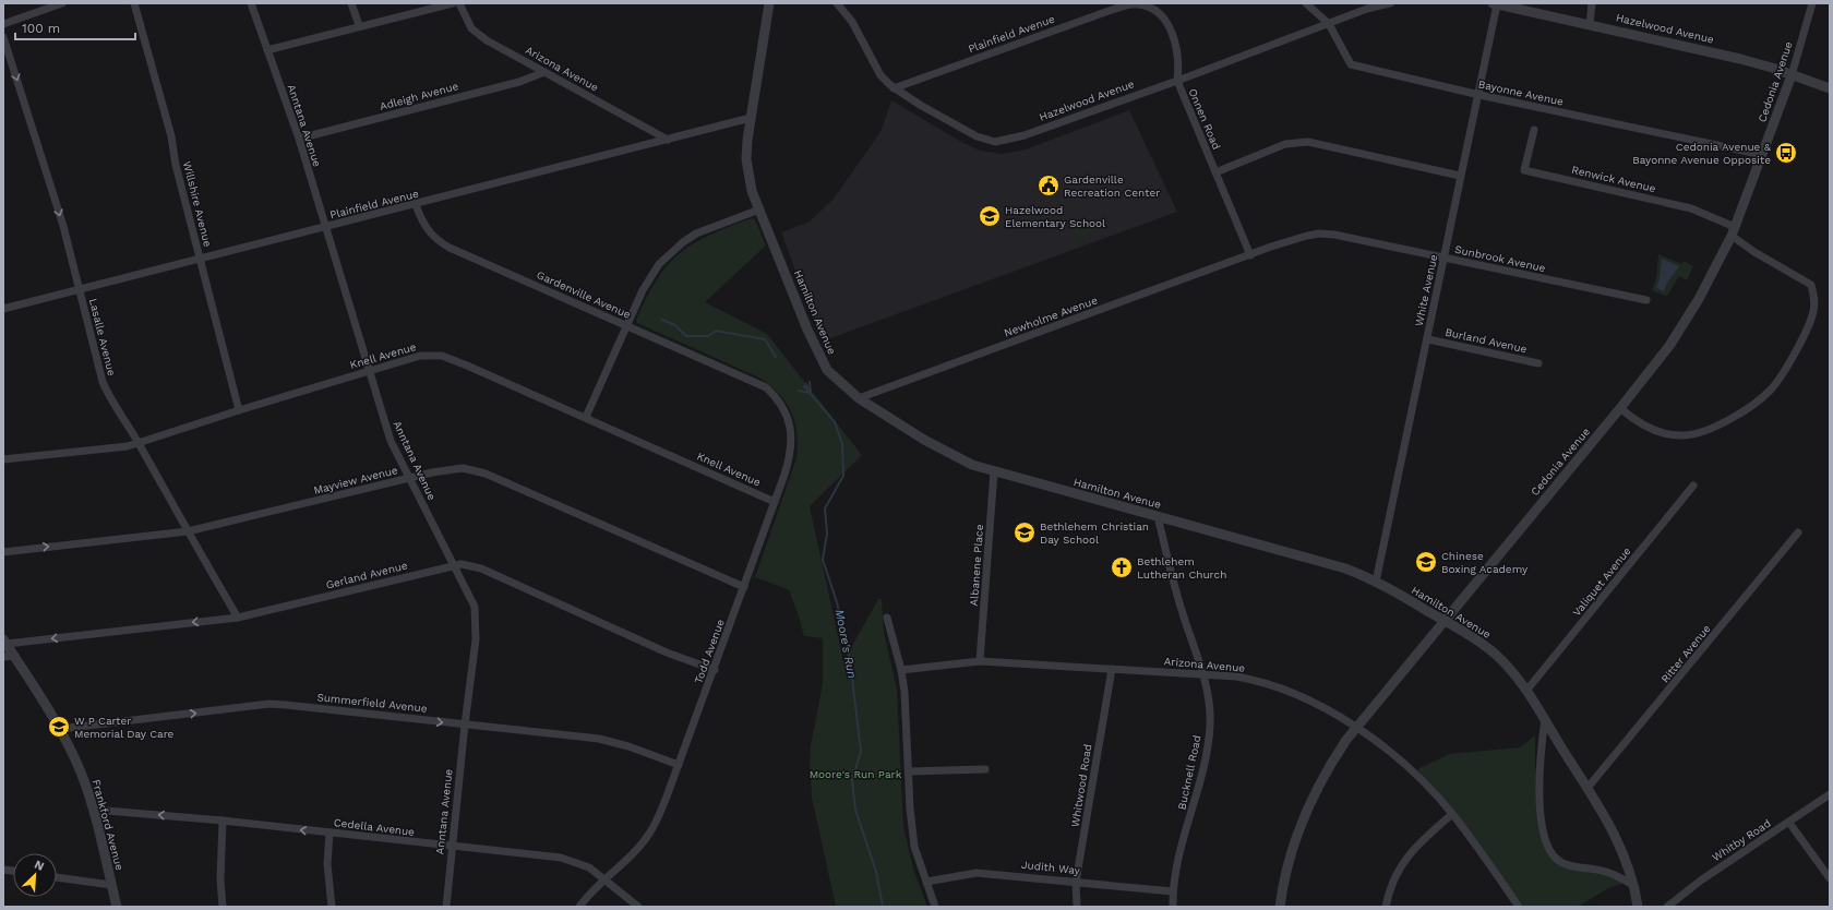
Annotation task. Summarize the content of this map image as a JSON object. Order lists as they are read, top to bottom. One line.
{"streets":{"street":["Hazelwood Avenue","Plainfield Avenue","Arizona Avenue","Cedonia Avenue","Bayonne Avenue","Adleigh Avenue","Onnen Road","Anntana Avenue","Renwick Avenue","Willshire Avenue","Sunbrook Avenue","White Avenue","Gardenville Avenue","Hamilton Avenue","Newholme Avenue","Lasalle Avenue","Burland Avenue","Knell Avenue","Mayview Avenue","Albanene Place","Gerland Avenue","Valiquet Avenue","Todd Avenue","Ritter Avenue","Summerfield Avenue","Bucknell Road","Whitwood Road","Frankford Avenue","Cedella Avenue","Whitby Road","Judith Way"]},"crossings":[["Hazelwood Avenue","Plainfield Avenue"],["Hazelwood Avenue","Cedonia Avenue"],["Hazelwood Avenue","Bayonne Avenue"],["Hazelwood Avenue","Onnen Road"],["Hazelwood Avenue","White Avenue"],["Plainfield Avenue","Arizona Avenue"],["Plainfield Avenue","Onnen Road"],["Plainfield Avenue","Anntana Avenue"],["Plainfield Avenue","Willshire Avenue"],["Plainfield Avenue","Gardenville Avenue"],["Plainfield Avenue","Hamilton Avenue"],["Plainfield Avenue","Lasalle Avenue"],["Arizona Avenue","Cedonia Avenue"],["Arizona Avenue","Adleigh Avenue"],["Arizona Avenue","Albanene Place"],["Arizona Avenue","Bucknell Road"],["Arizona Avenue","Whitwood Road"],["Cedonia Avenue","Bayonne Avenue"],["Cedonia Avenue","Renwick Avenue"],["Cedonia Avenue","Hamilton Avenue"],["Bayonne Avenue","White Avenue"],["Adleigh Avenue","Anntana Avenue"],["Onnen Road","Sunbrook Avenue"],["Onnen Road","Newholme Avenue"],["Anntana Avenue","Knell Avenue"],["Anntana Avenue","Mayview Avenue"],["Anntana Avenue","Gerland Avenue"],["Anntana Avenue","Summerfield Avenue"],["Anntana Avenue","Cedella Avenue"],["Willshire Avenue","Knell Avenue"],["Sunbrook Avenue","White Avenue"],["Sunbrook Avenue","Newholme Avenue"],["White Avenue","Hamilton Avenue"],["White Avenue","Burland Avenue"],["Gardenville Avenue","Todd Avenue"],["Hamilton Avenue","Newholme Avenue"],["Hamilton Avenue","Albanene Place"],["Hamilton Avenue","Valiquet Avenue"],["Hamilton Avenue","Ritter Avenue"],["Hamilton Avenue","Bucknell Road"],["Lasalle Avenue","Knell Avenue"],["Lasalle Avenue","Mayview Avenue"],["Lasalle Avenue","Gerland Avenue"],["Knell Avenue","Todd Avenue"],["Mayview Avenue","Todd Avenue"],["Gerland Avenue","Todd Avenue"],["Gerland Avenue","Frankford Avenue"],["Todd Avenue","Summerfield Avenue"],["Todd Avenue","Cedella Avenue"],["Summerfield Avenue","Frankford Avenue"],["Bucknell Road","Judith Way"],["Whitwood Road","Judith Way"],["Frankford Avenue","Cedella Avenue"]],"one_way":["Lasalle Avenue","Summerfield Avenue","Cedella Avenue"],"water":["Moore's Run"],"parks":["Moore's Run Park"],"places":{"bus stop":["Cedonia Avenue & Bayonne Avenue Opposite"],"public building":["Gardenville Recreation Center"],"school or university":["Hazelwood Elementary School","Bethlehem Christian Day School","Chinese Boxing Academy","W P Carter Memorial Day Care"],"church":["Bethlehem Lutheran Church"]},"scale_bar":"100 m","north":"top right"}
